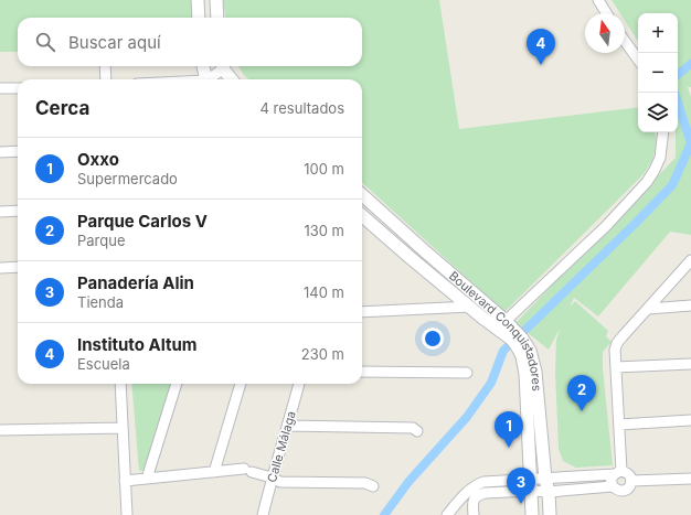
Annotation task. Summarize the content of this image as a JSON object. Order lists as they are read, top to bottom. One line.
{"streets":{"street":["Boulevard Conquistadores","Calle Málaga"]},"north":"top","page":{"map_buttons":["+","−"],"search":"Buscar aquí","pins":["4","2","1","3"],"heading":["Cerca","4 resultados"],"list":[{"mark":"1","name":"Oxxo","note":"Supermercado","value":"100 m"},{"mark":"2","name":"Parque Carlos V","note":"Parque","value":"130 m"},{"mark":"3","name":"Panadería Alin","note":"Tienda","value":"140 m"},{"mark":"4","name":"Instituto Altum","note":"Escuela","value":"230 m"}]}}
